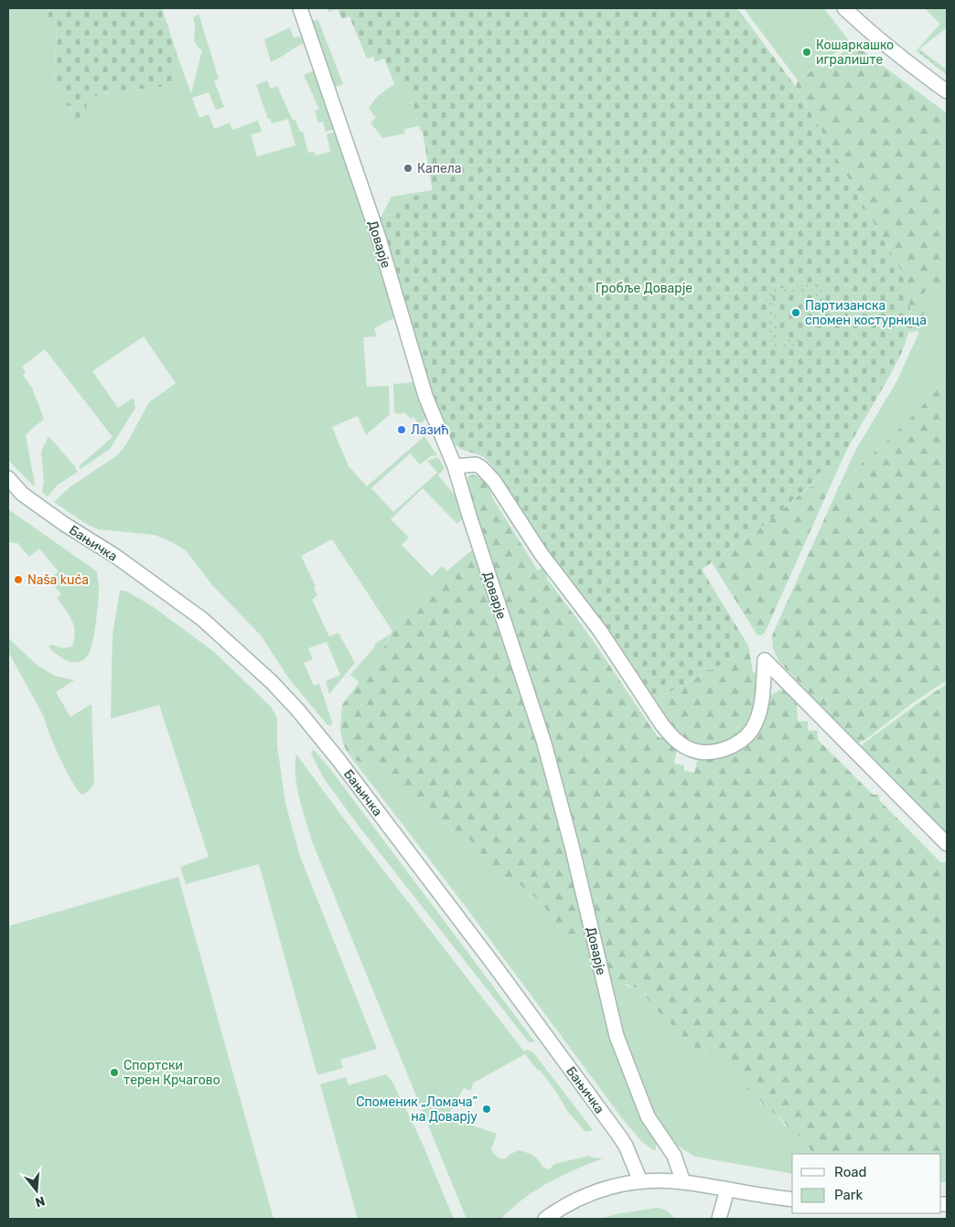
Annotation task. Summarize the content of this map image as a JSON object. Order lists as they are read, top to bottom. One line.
{"streets":{"street":["Доварје","Бањичка"]},"parks":["Гробље Доварје"],"places":["Кошаркашко игралиште","Капела","Партизанска спомен костурница","Лазић","Naša kuća","Спортски терен Крчагово","Споменик „Ломача” на Доварју"],"legend":["Road","Park"],"north":"bottom"}
